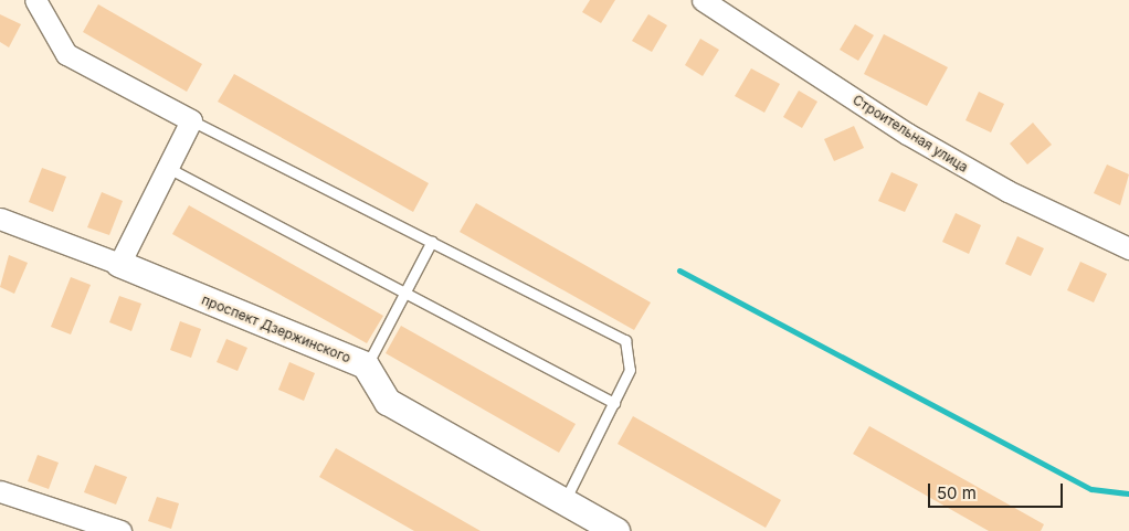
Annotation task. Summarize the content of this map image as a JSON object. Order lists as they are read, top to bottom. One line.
{"streets":{"street":["Строительная улица","проспект Дзержинского"]},"scale_bar":"50 m"}
